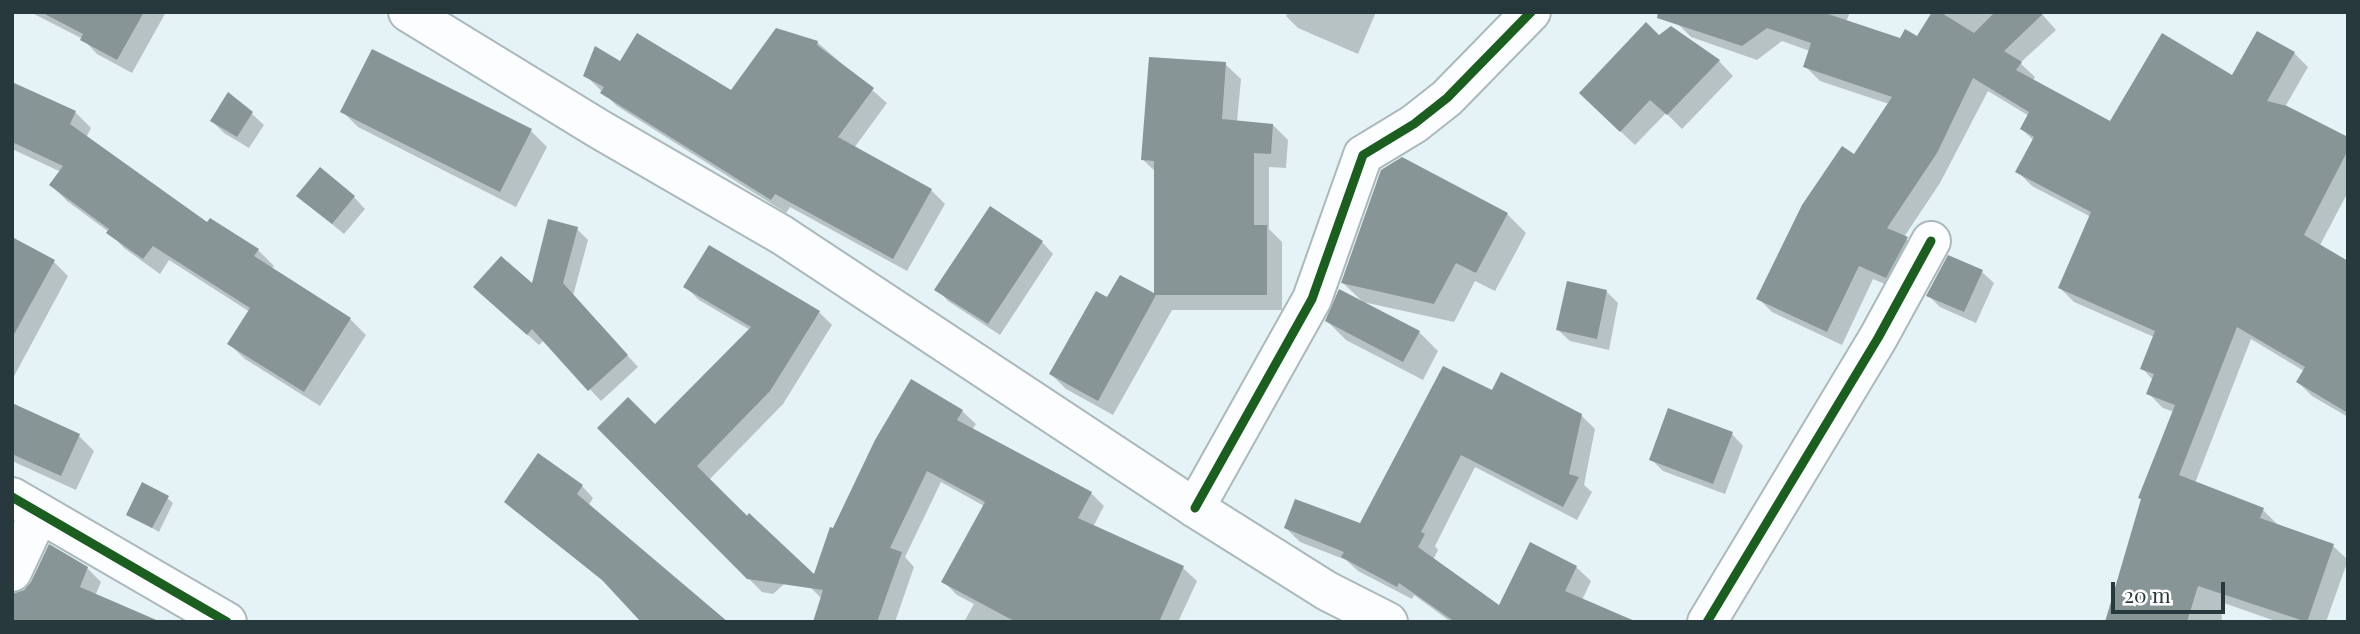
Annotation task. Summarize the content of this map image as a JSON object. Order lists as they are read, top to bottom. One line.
{"scale_bar":"20 m"}
